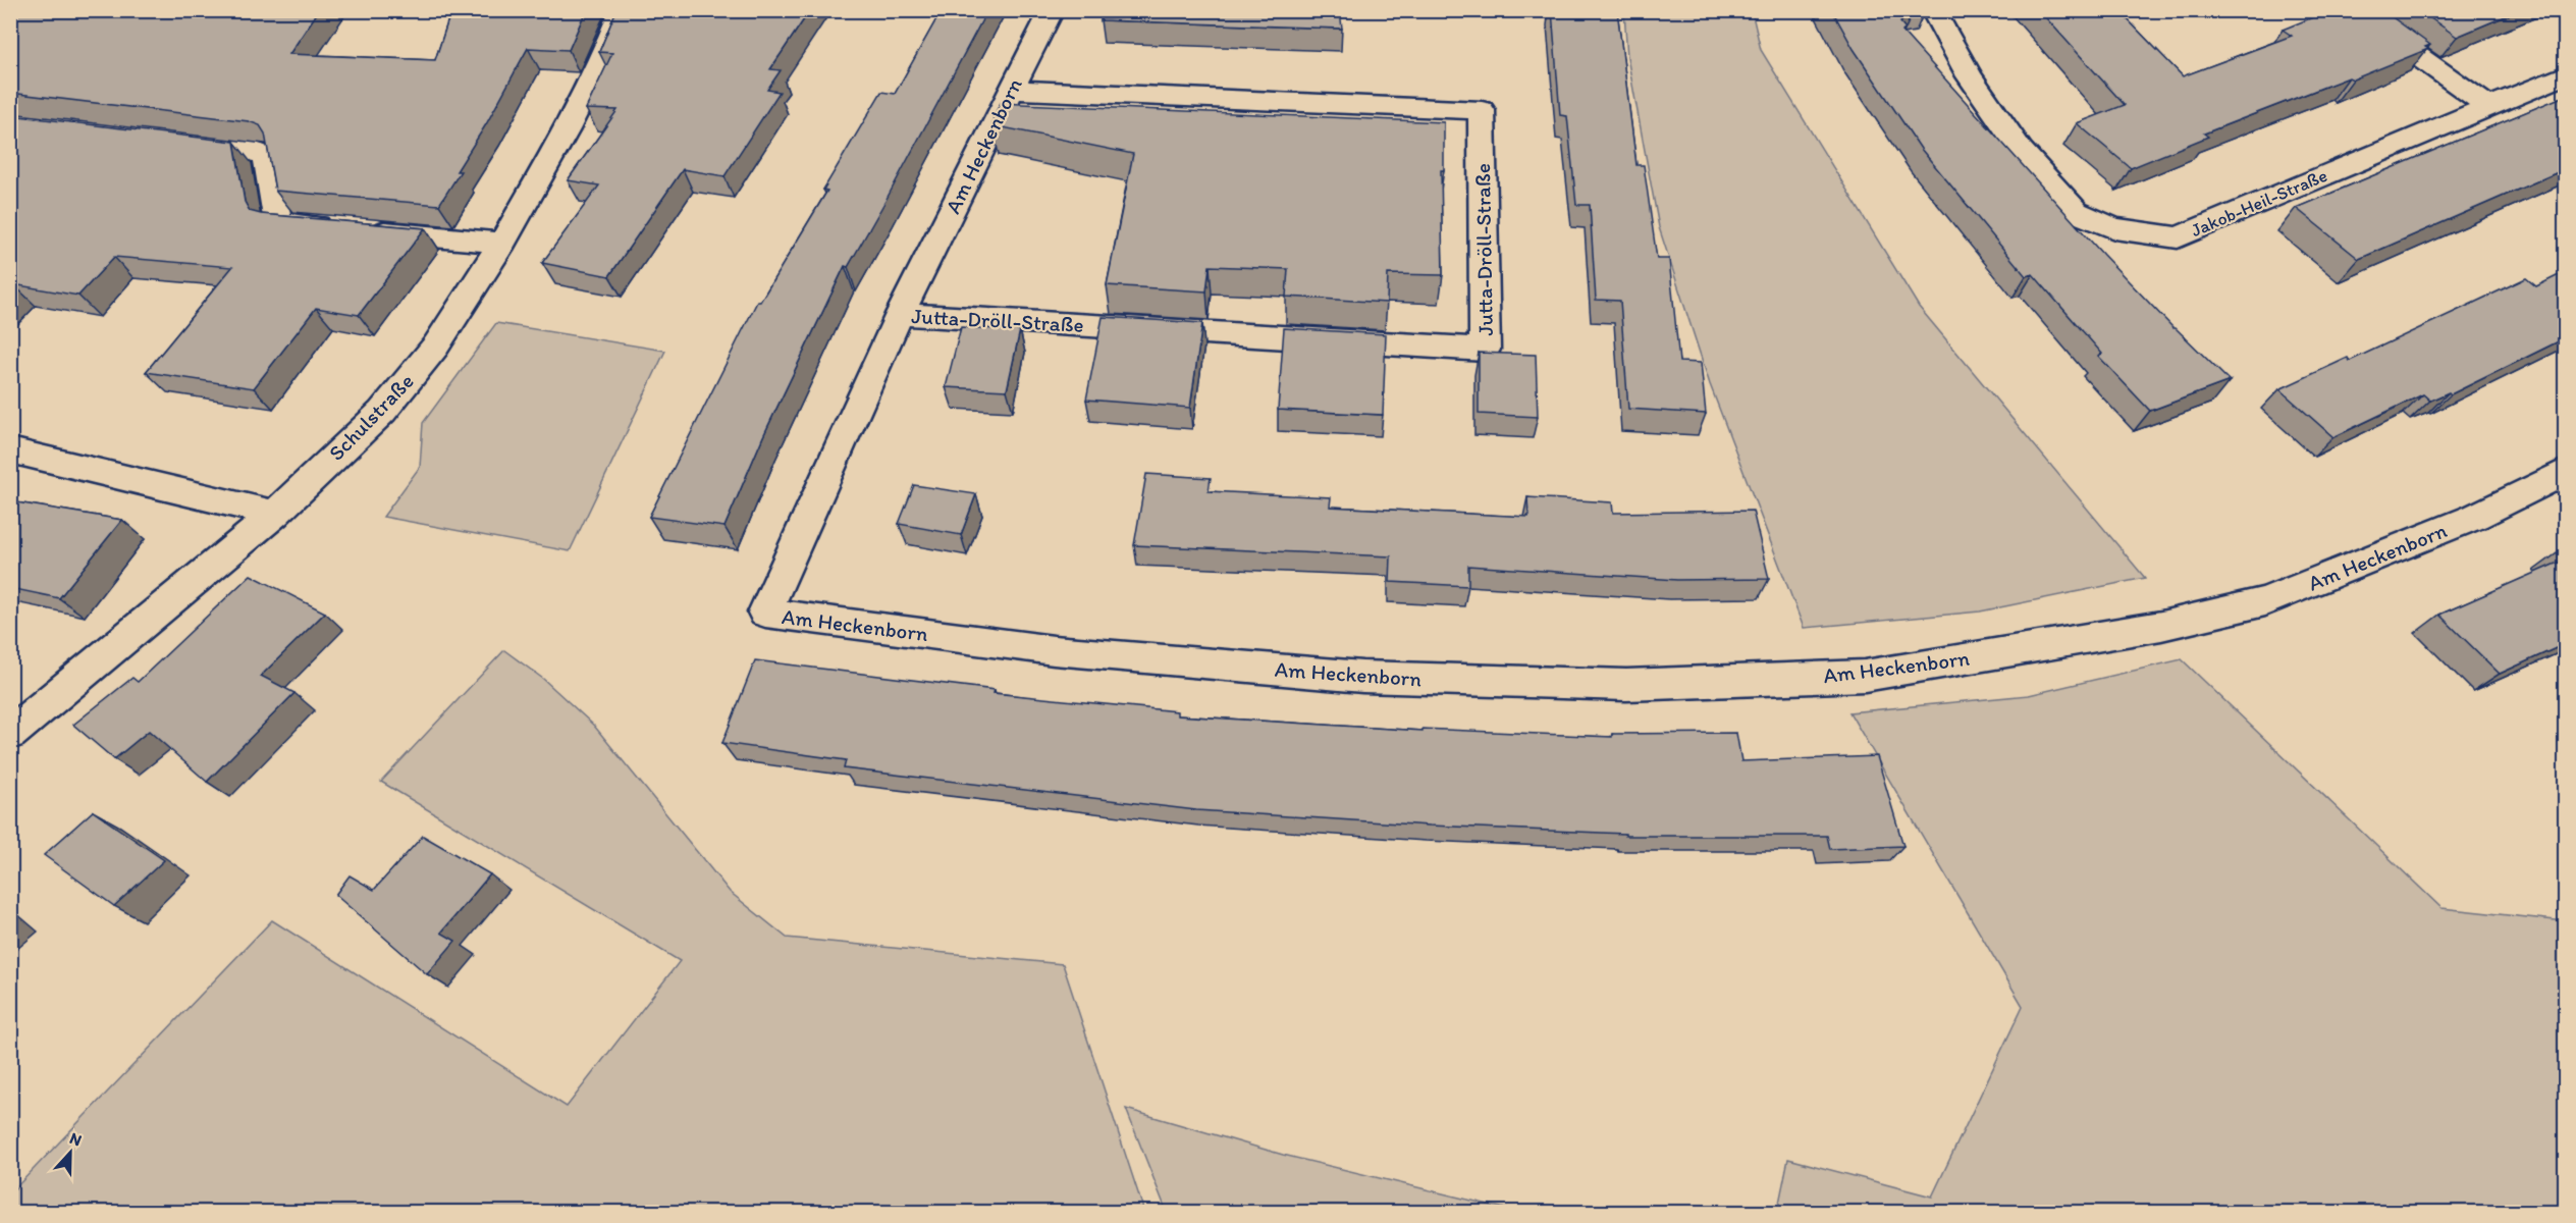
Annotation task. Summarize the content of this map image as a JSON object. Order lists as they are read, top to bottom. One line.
{"streets":{"street":["Am Heckenborn","Jakob-Heil-Straße","Jutta-Dröll-Straße","Schulstraße"]},"crossings":[["Am Heckenborn","Jutta-Dröll-Straße"]],"north":"top"}
